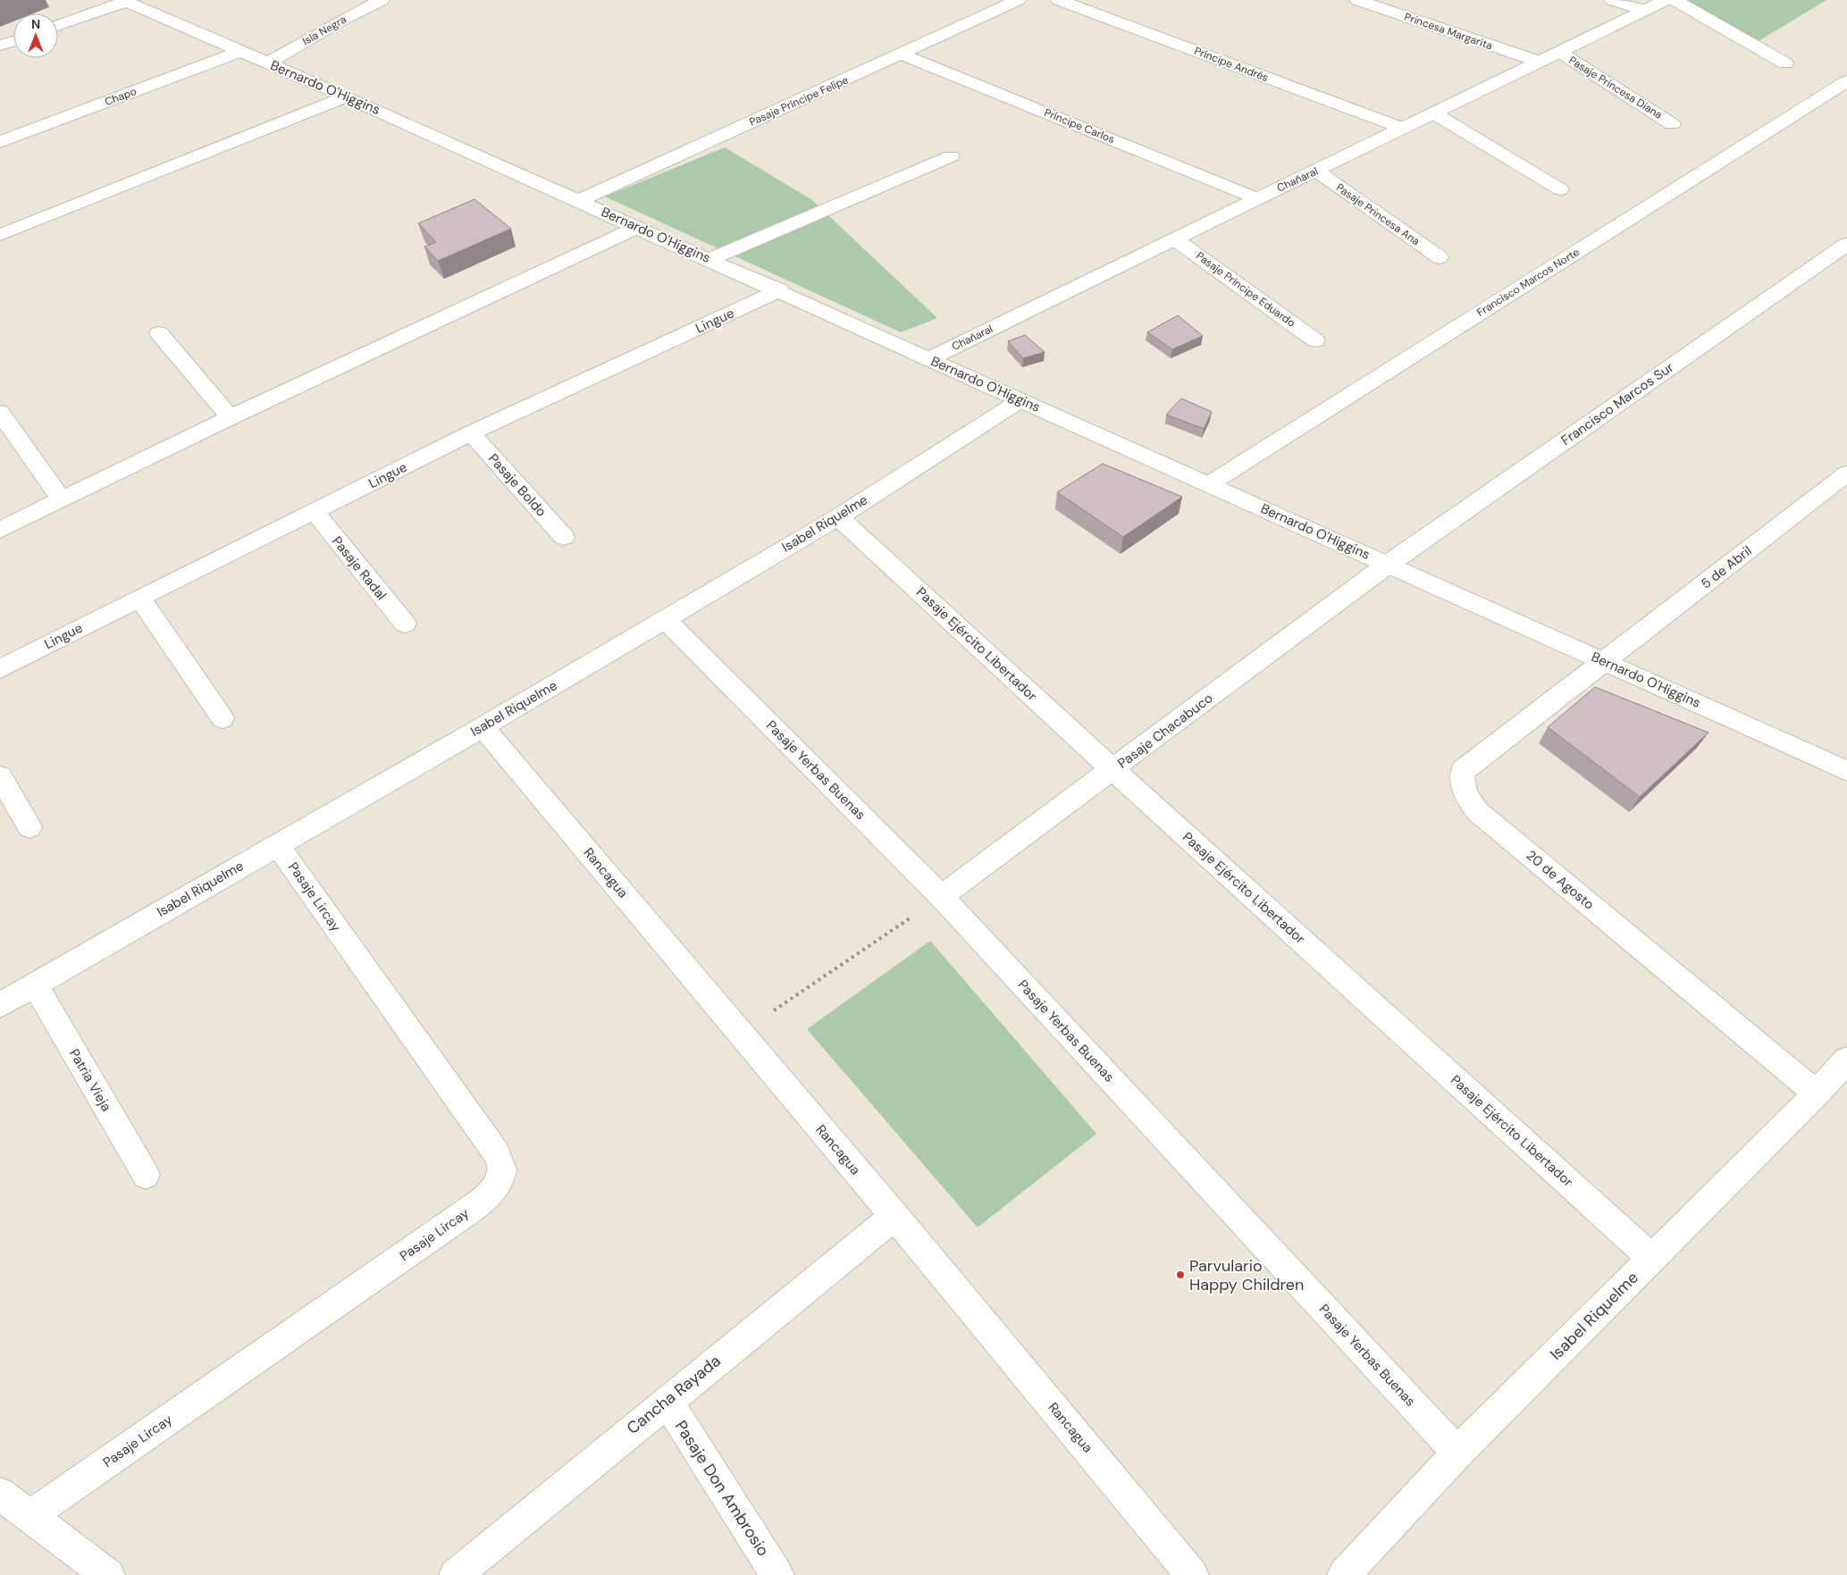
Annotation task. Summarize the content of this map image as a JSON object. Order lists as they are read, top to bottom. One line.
{"streets":{"street":["Isla Negra","Princesa Margarita","Príncipe Andrés","Bernardo O'Higgins","Pasaje Princesa Diana","Chapo","Pasaje Príncipe Felipe","Príncipe Carlos","Chañaral","Pasaje Princesa Ana","Francisco Marcos Norte","Pasaje Príncipe Eduardo","Lingue","Francisco Marcos Sur","Pasaje Boldo","Isabel Riquelme","5 de Abril","Pasaje Radal","Pasaje Ejército Libertador","Pasaje Chacabuco","Pasaje Yerbas Buenas","Rancagua","20 de Agosto","Pasaje Lircay","Patria Vieja","Cancha Rayada","Pasaje Don Ambrosio"]},"crossings":[["Isla Negra","Bernardo O'Higgins"],["Princesa Margarita","Chañaral"],["Príncipe Andrés","Chañaral"],["Bernardo O'Higgins","Chapo"],["Bernardo O'Higgins","Pasaje Príncipe Felipe"],["Bernardo O'Higgins","Chañaral"],["Bernardo O'Higgins","Francisco Marcos Norte"],["Bernardo O'Higgins","Lingue"],["Bernardo O'Higgins","Francisco Marcos Sur"],["Bernardo O'Higgins","Isabel Riquelme"],["Bernardo O'Higgins","5 de Abril"],["Bernardo O'Higgins","Pasaje Chacabuco"],["Bernardo O'Higgins","20 de Agosto"],["Pasaje Princesa Diana","Chañaral"],["Pasaje Príncipe Felipe","Príncipe Carlos"],["Príncipe Carlos","Chañaral"],["Chañaral","Pasaje Princesa Ana"],["Chañaral","Pasaje Príncipe Eduardo"],["Lingue","Pasaje Boldo"],["Lingue","Pasaje Radal"],["Francisco Marcos Sur","Pasaje Chacabuco"],["Isabel Riquelme","Pasaje Ejército Libertador"],["Isabel Riquelme","Pasaje Yerbas Buenas"],["Isabel Riquelme","Rancagua"],["Isabel Riquelme","20 de Agosto"],["Isabel Riquelme","Pasaje Lircay"],["Isabel Riquelme","Patria Vieja"],["5 de Abril","20 de Agosto"],["Pasaje Ejército Libertador","Pasaje Chacabuco"],["Pasaje Chacabuco","Pasaje Yerbas Buenas"],["Rancagua","Cancha Rayada"],["Cancha Rayada","Pasaje Don Ambrosio"]],"places":["Parvulario Happy Children"],"north":"top"}
